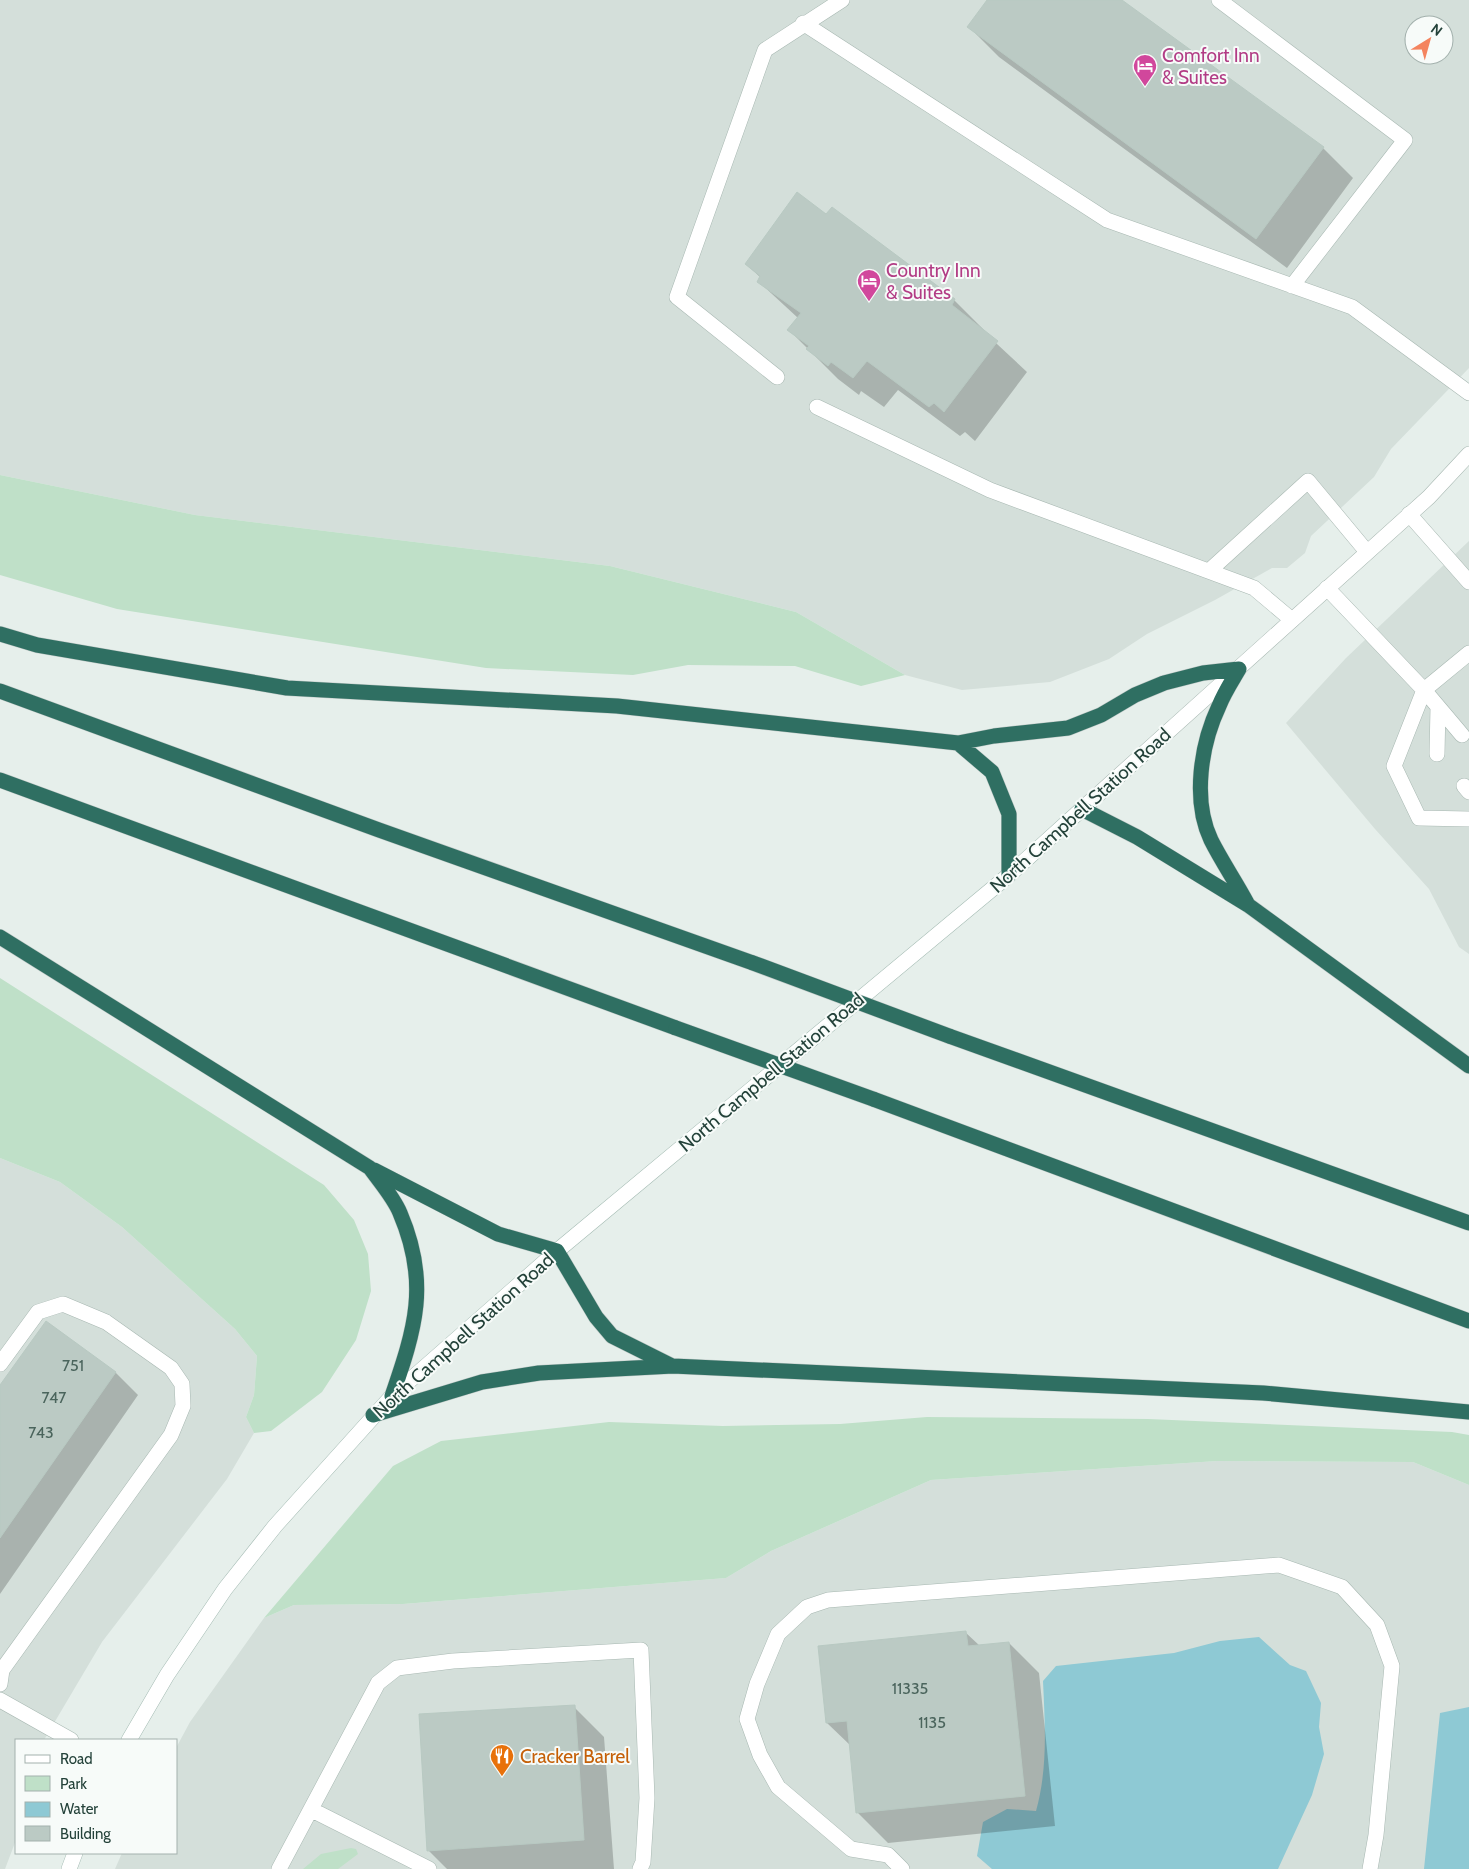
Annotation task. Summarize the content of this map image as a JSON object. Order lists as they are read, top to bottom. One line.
{"streets":{"main road":["North Campbell Station Road"]},"places":{"hotel":["Comfort Inn & Suites","Country Inn & Suites"],"restaurant":["Cracker Barrel"]},"house_numbers":["751","747","743","11335","1135"],"legend":["Road","Park","Water","Building"],"north":"top right"}
